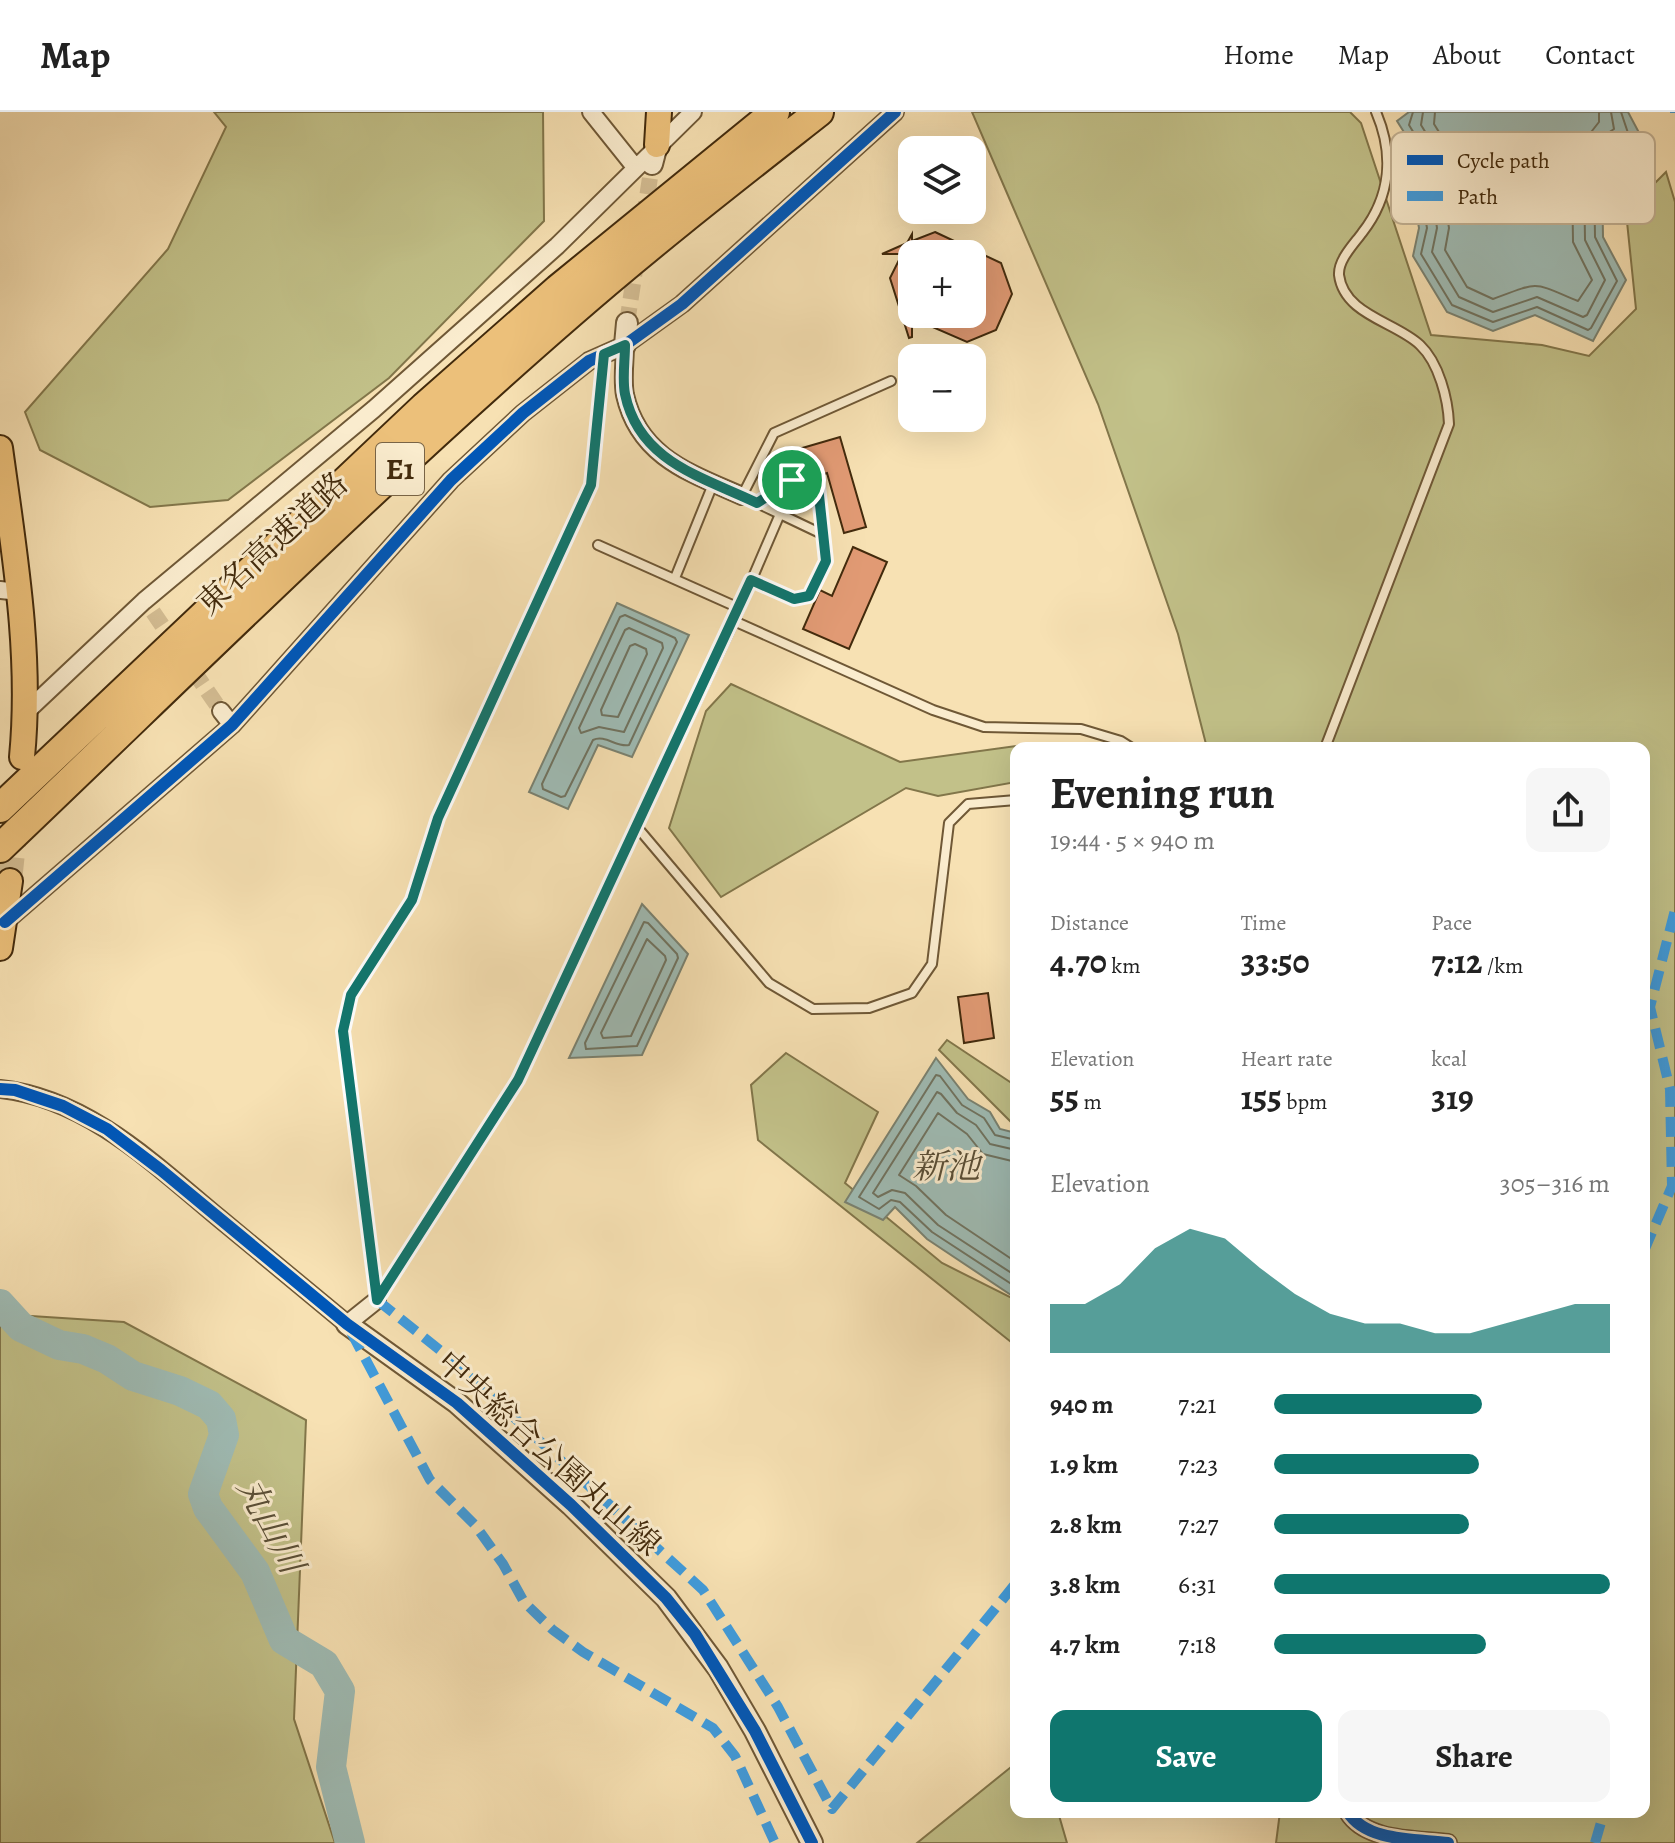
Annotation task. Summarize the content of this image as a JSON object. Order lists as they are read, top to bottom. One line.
{"streets":{"highway":["E1","東名高速道路"],"street":["中央総合公園丸山線"]},"water":["新池","丸山川"],"legend":["Cycle path","Path"],"page":{"header":"Map","nav":["Home","Map","About","Contact"],"map_buttons":["+","−"],"heading":["Evening run","19:44 · 5 × 940 m"],"stats":[["Distance","4.70 km"],["Time","33:50"],["Pace","7:12 /km"],["Elevation","55 m"],["Heart rate","155 bpm"],["kcal","319"]],"chart":["Elevation","305–316 m"],"list":[{"name":"940 m","note":"7:21"},{"name":"1.9 km","note":"7:23"},{"name":"2.8 km","note":"7:27"},{"name":"3.8 km","note":"6:31"},{"name":"4.7 km","note":"7:18"}],"buttons":["Save","Share"]}}
